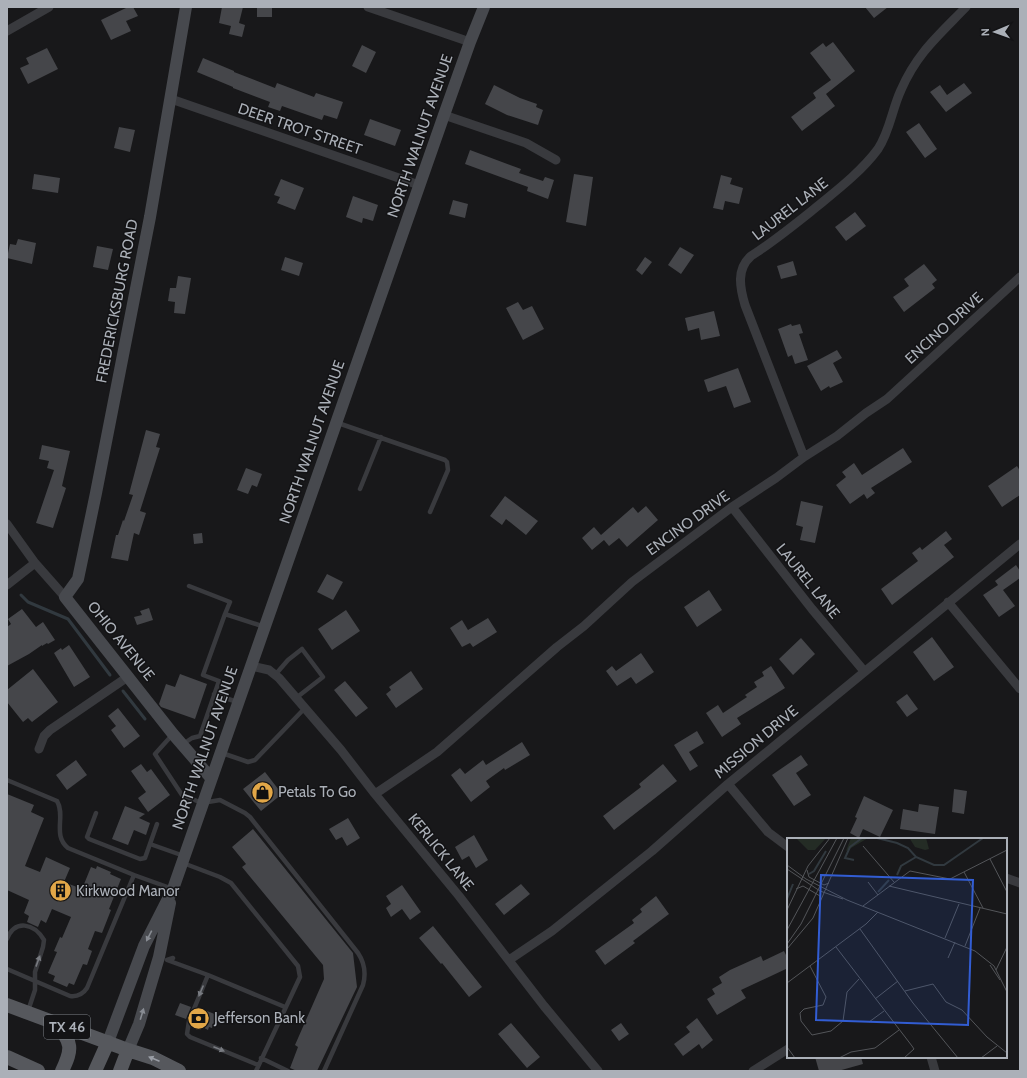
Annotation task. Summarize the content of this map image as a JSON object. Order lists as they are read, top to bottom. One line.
{"streets":{"main road":["NORTH WALNUT AVENUE","FREDERICKSBURG ROAD","OHIO AVENUE","TX 46"],"street":["DEER TROT STREET","LAUREL LANE","ENCINO DRIVE","MISSION DRIVE","KERLICK LANE"]},"crossings":[["DEER TROT STREET","NORTH WALNUT AVENUE"],["DEER TROT STREET","FREDERICKSBURG ROAD"],["NORTH WALNUT AVENUE","OHIO AVENUE"],["NORTH WALNUT AVENUE","KERLICK LANE"],["NORTH WALNUT AVENUE","TX 46"],["LAUREL LANE","ENCINO DRIVE"],["LAUREL LANE","MISSION DRIVE"],["FREDERICKSBURG ROAD","OHIO AVENUE"],["ENCINO DRIVE","KERLICK LANE"],["MISSION DRIVE","KERLICK LANE"]],"places":{"shop":["Petals To Go"],"building":["Kirkwood Manor"],"bank":["Jefferson Bank"]},"north":"left"}
